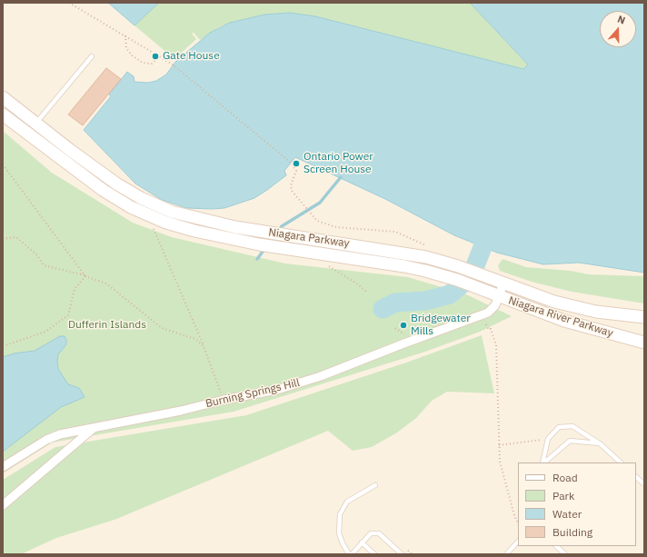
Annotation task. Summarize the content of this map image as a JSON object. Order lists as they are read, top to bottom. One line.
{"streets":{"main road":["Niagara Parkway","Niagara River Parkway"],"street":["Burning Springs Hill"]},"crossings":[["Niagara Parkway","Niagara River Parkway"],["Niagara Parkway","Burning Springs Hill"],["Niagara River Parkway","Burning Springs Hill"]],"parks":["Dufferin Islands"],"places":["Gate House","Ontario Power Screen House","Bridgewater Mills"],"legend":["Road","Park","Water","Building"],"north":"top"}
